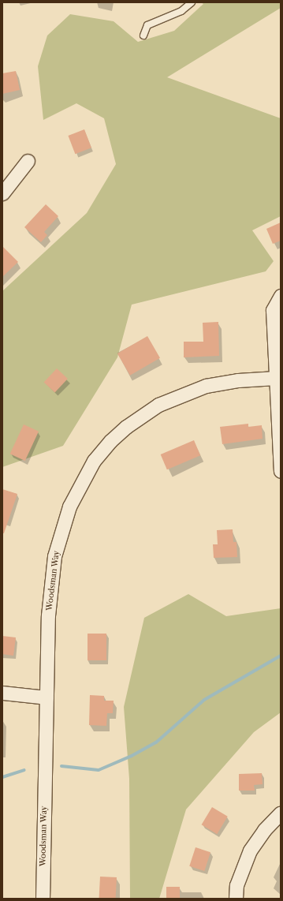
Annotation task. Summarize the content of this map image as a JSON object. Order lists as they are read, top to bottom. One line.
{"streets":{"street":["Woodsman Way"]}}
